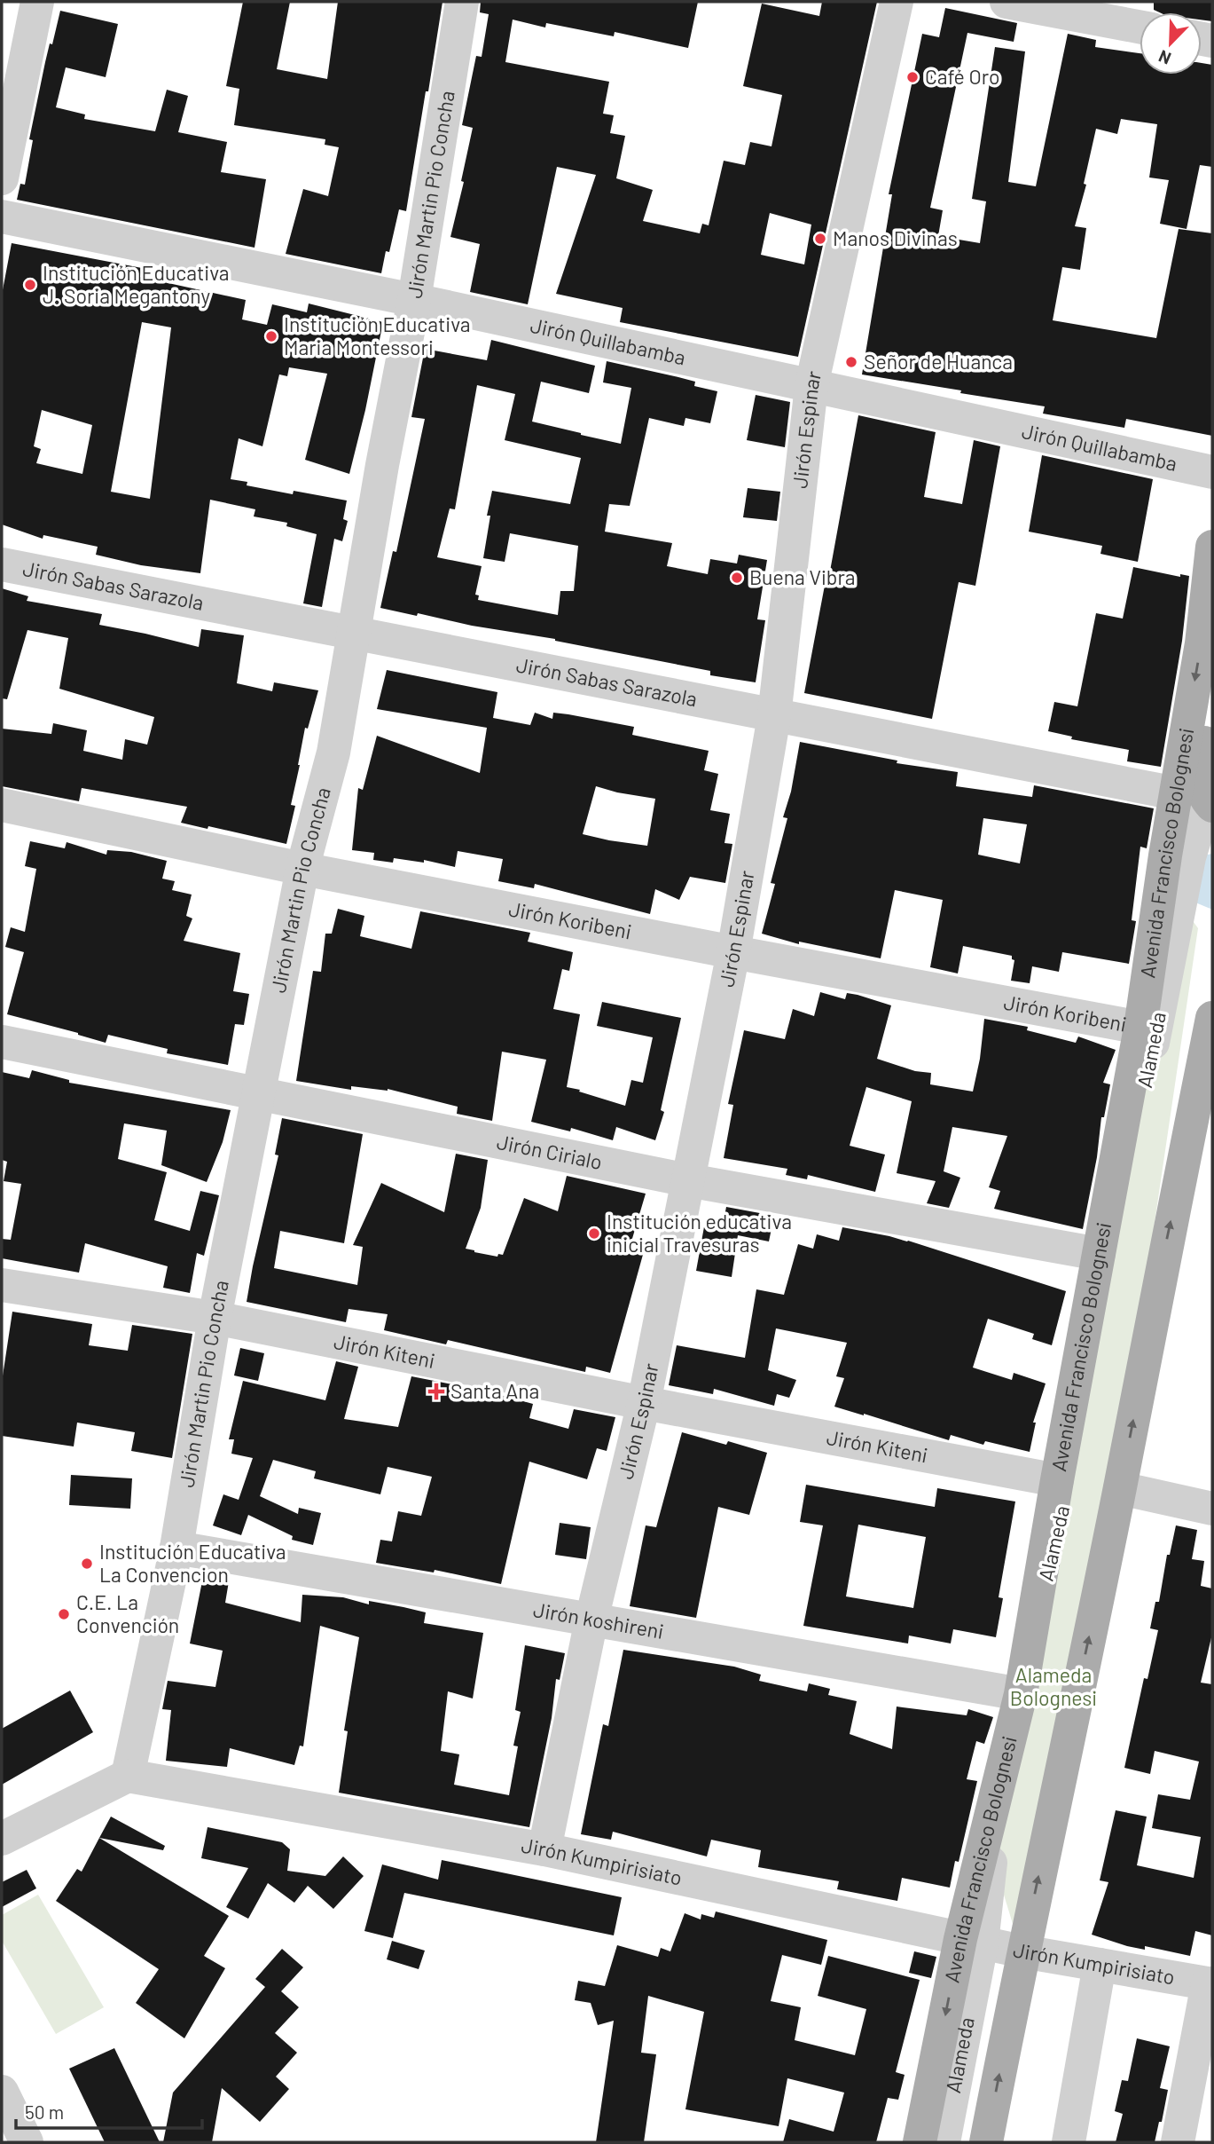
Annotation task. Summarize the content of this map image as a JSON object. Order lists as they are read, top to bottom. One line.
{"streets":{"main road":["Avenida Francisco Bolognesi"],"street":["Jirón Martin Pio Concha","Jirón Quillabamba","Jirón Espinar","Jirón Sabas Sarazola","Jirón Koribeni","Alameda","Jirón Cirialo","Jirón Kiteni","Jirón koshireni","Jirón Kumpirisiato"]},"crossings":[["Jirón Martin Pio Concha","Jirón Quillabamba"],["Jirón Martin Pio Concha","Jirón Sabas Sarazola"],["Jirón Martin Pio Concha","Jirón Koribeni"],["Jirón Martin Pio Concha","Jirón Cirialo"],["Jirón Martin Pio Concha","Jirón Kiteni"],["Jirón Martin Pio Concha","Jirón koshireni"],["Jirón Martin Pio Concha","Jirón Kumpirisiato"],["Jirón Quillabamba","Jirón Espinar"],["Jirón Espinar","Jirón Sabas Sarazola"],["Jirón Espinar","Jirón Koribeni"],["Jirón Espinar","Jirón Cirialo"],["Jirón Espinar","Jirón Kiteni"],["Jirón Espinar","Jirón koshireni"],["Jirón Espinar","Jirón Kumpirisiato"],["Jirón Sabas Sarazola","Avenida Francisco Bolognesi"],["Jirón Sabas Sarazola","Alameda"],["Avenida Francisco Bolognesi","Jirón Koribeni"],["Avenida Francisco Bolognesi","Alameda"],["Avenida Francisco Bolognesi","Jirón Cirialo"],["Avenida Francisco Bolognesi","Jirón Kiteni"],["Avenida Francisco Bolognesi","Jirón koshireni"],["Avenida Francisco Bolognesi","Jirón Kumpirisiato"],["Alameda","Jirón koshireni"],["Alameda","Jirón Kumpirisiato"]],"parks":["Alameda Bolognesi"],"places":{"other":["Café Oro","Manos Divinas","Institución Educativa J. Soria Megantony","Institución Educativa Maria Montessori","Señor de Huanca","Buena Vibra","Institución educativa inicial Travesuras","Institución Educativa La Convencion","C.E. La Convención"],"health":["Santa Ana"]},"scale_bar":"50 m","north":"bottom left"}
